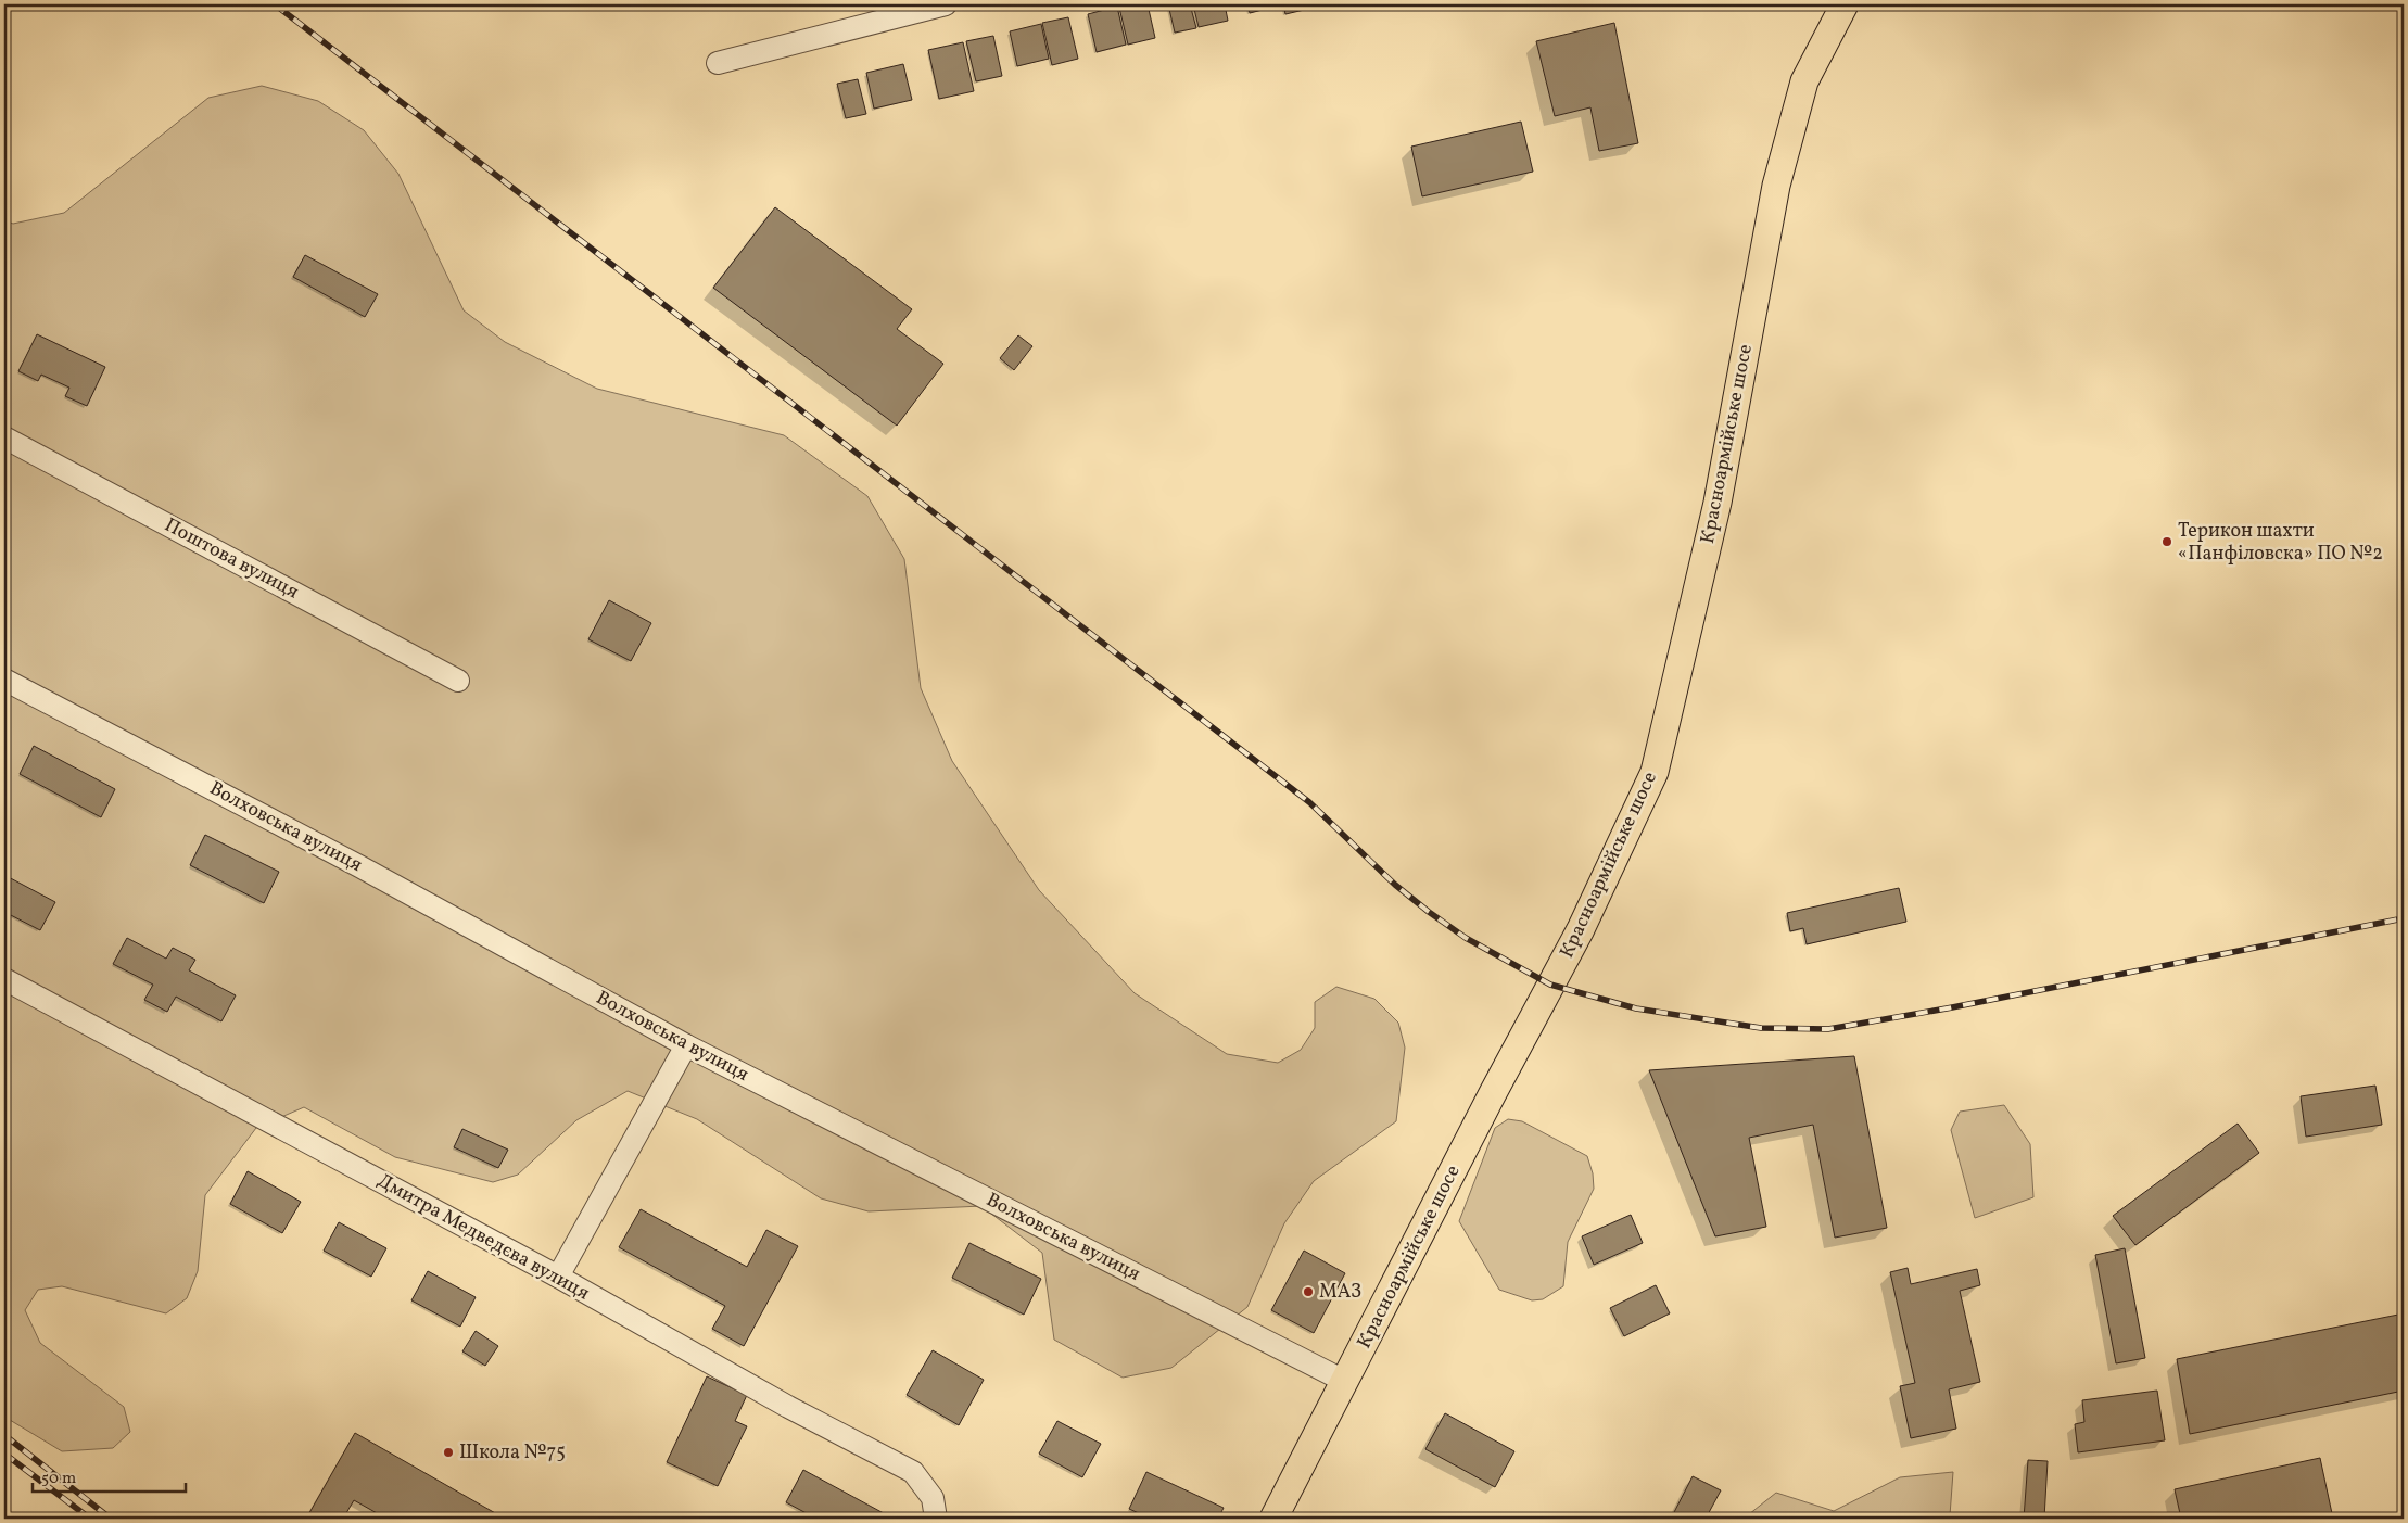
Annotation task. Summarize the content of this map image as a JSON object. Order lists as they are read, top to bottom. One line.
{"streets":{"main road":["Красноармійське шосе"],"street":["Поштова вулиця","Волховська вулиця","Дмитра Медведєва вулиця"]},"crossings":[["Красноармійське шосе","Волховська вулиця"]],"places":["Терикон шахти «Панфiловска» ПО №2","МАЗ","Школа №75"],"scale_bar":"50 m"}
